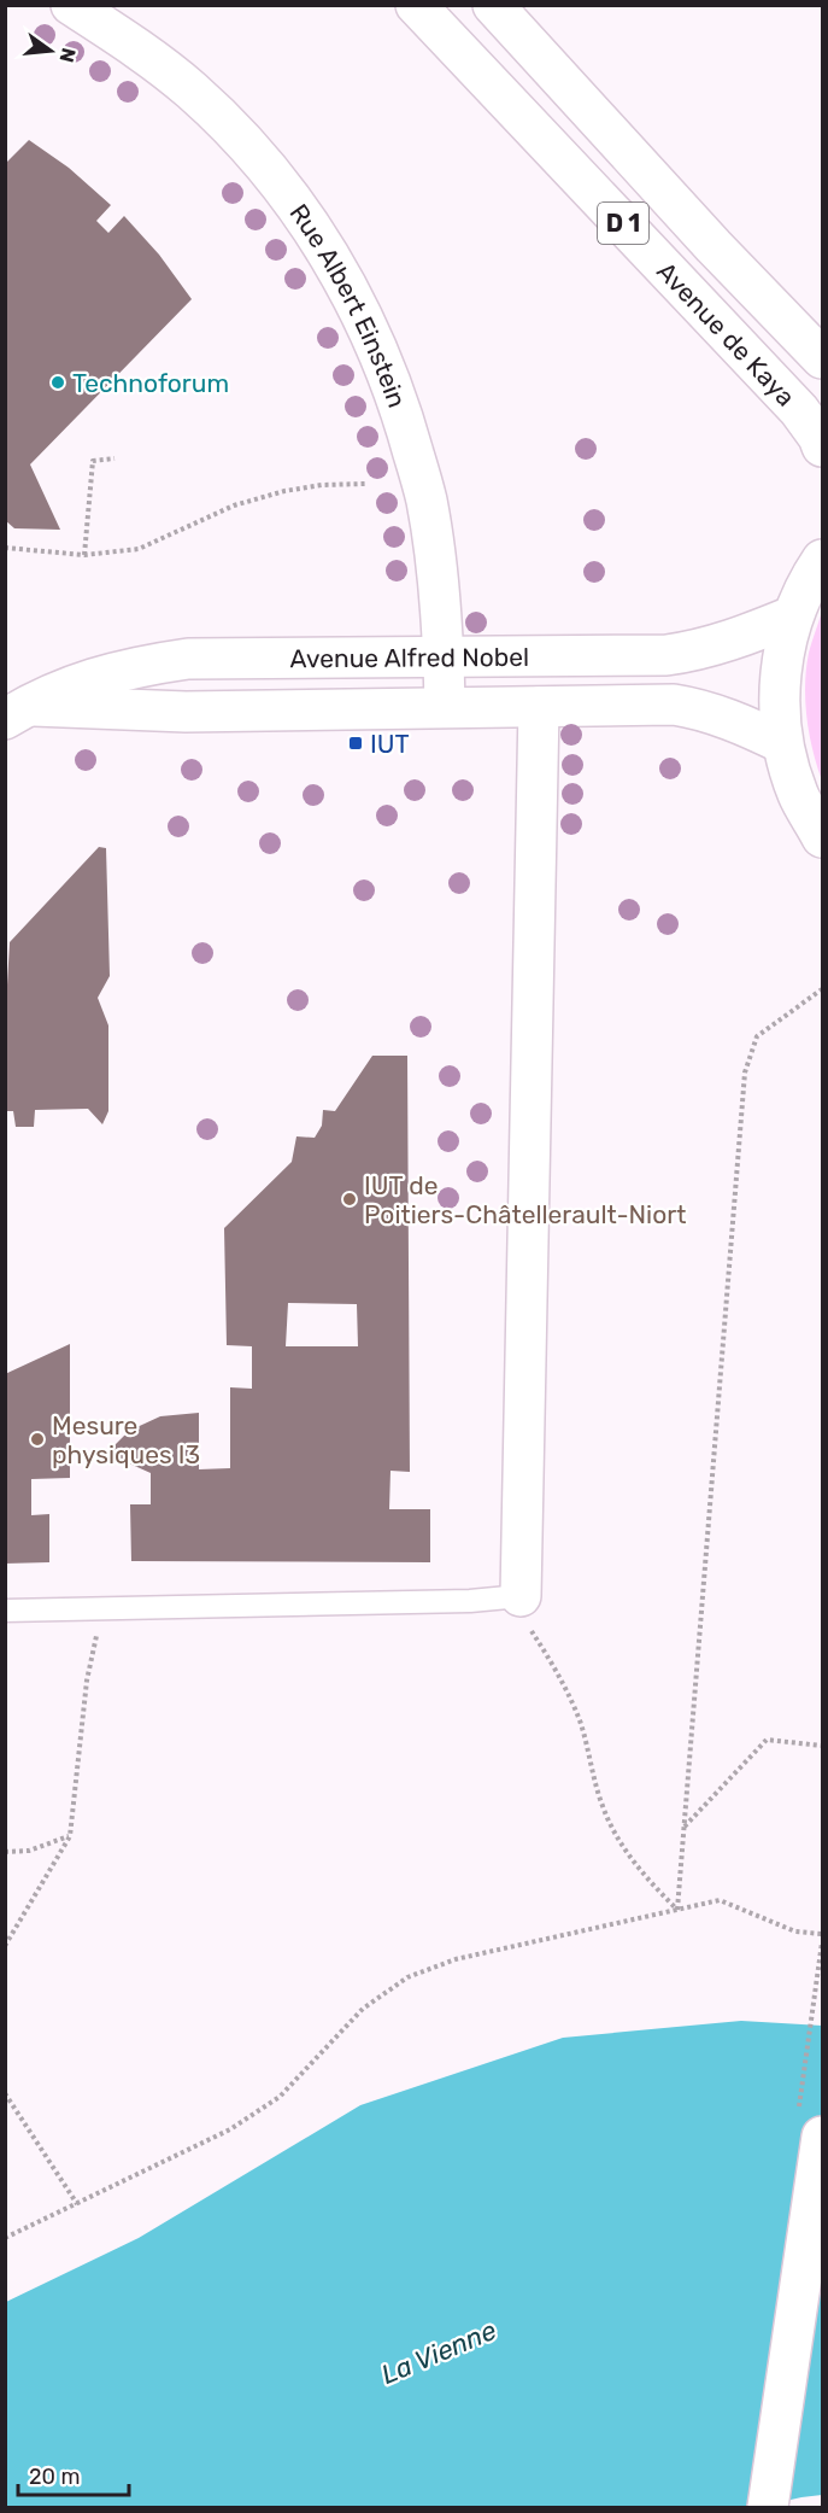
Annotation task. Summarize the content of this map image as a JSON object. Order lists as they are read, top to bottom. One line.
{"streets":{"street":["D 1","Rue Albert Einstein","Avenue de Kaya","Avenue Alfred Nobel"]},"crossings":[["Rue Albert Einstein","Avenue Alfred Nobel"]],"water":["La Vienne"],"places":{"other":["Technoforum","IUT de Poitiers-Châtellerault-Niort","Mesure physiques I3"],"transit":["IUT"]},"scale_bar":"20 m","north":"right"}
